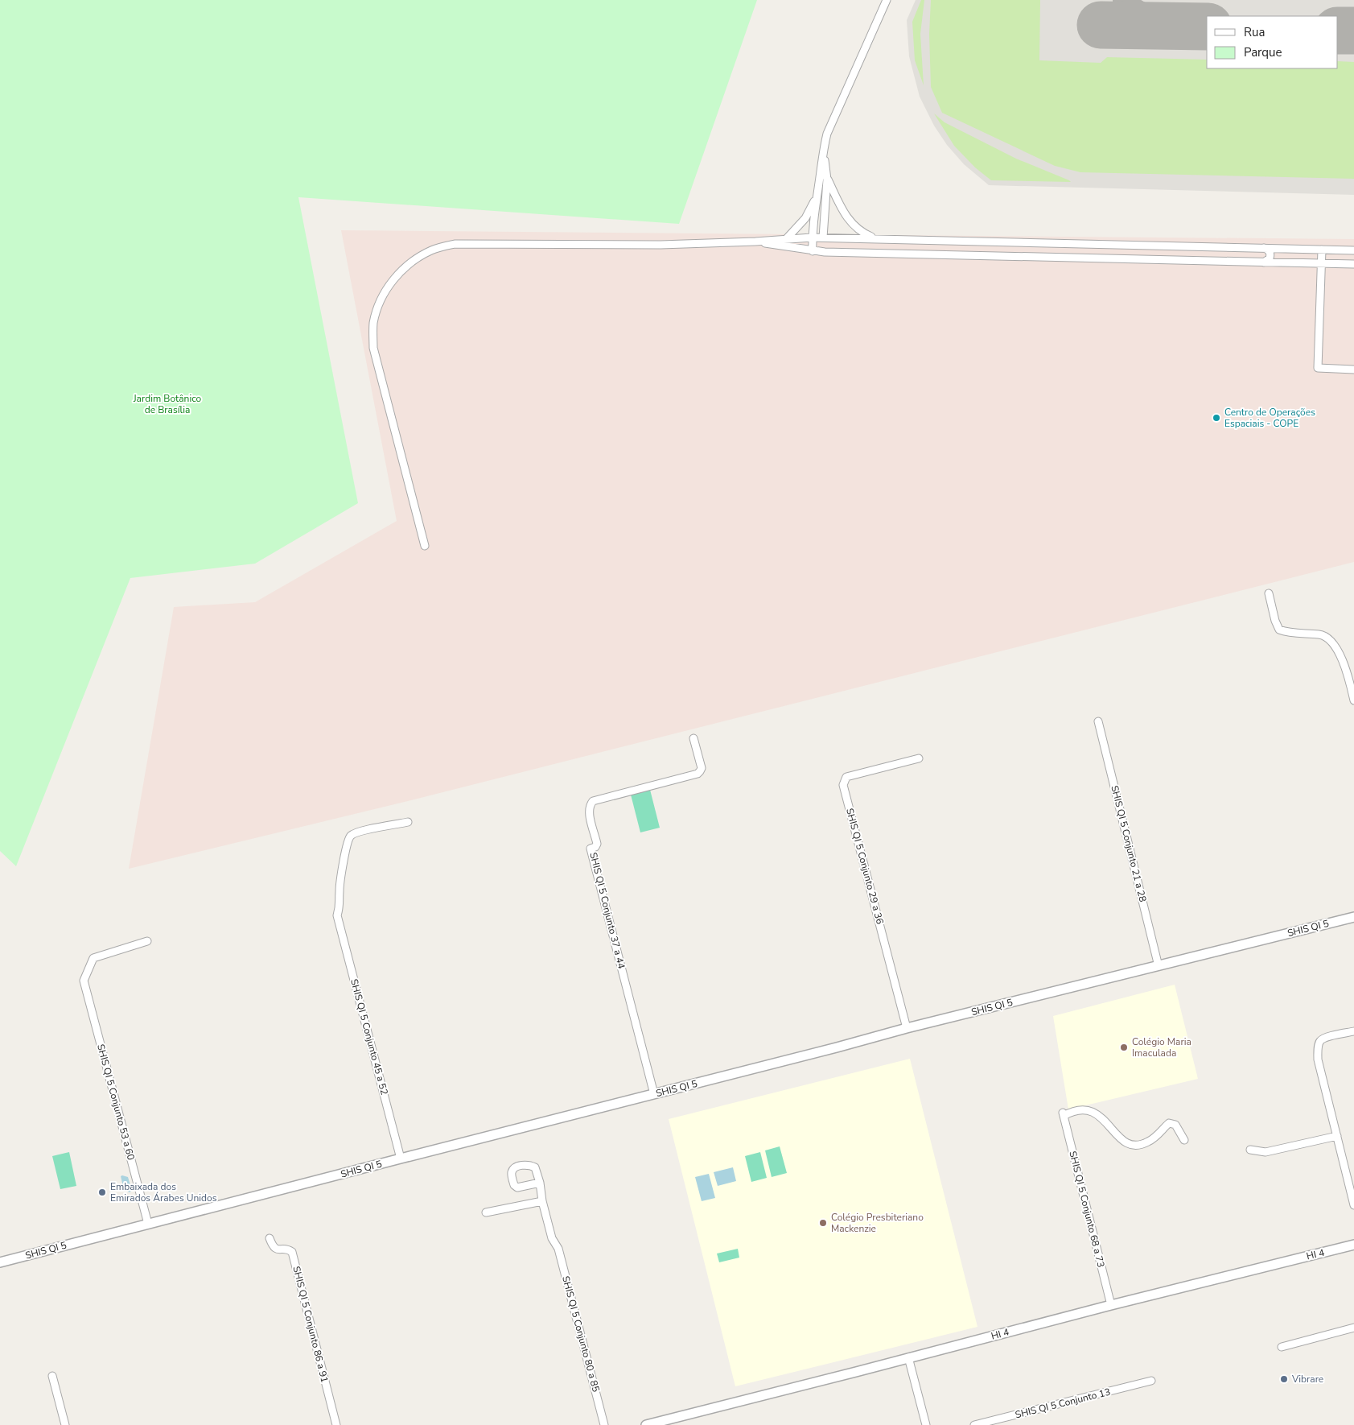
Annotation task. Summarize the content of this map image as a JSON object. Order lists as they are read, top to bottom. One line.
{"streets":{"street":["SHIS QI 5 Conjunto 21 a 28","SHIS QI 5 Conjunto 29 a 36","SHIS QI 5 Conjunto 37 a 44","SHIS QI 5","SHIS QI 5 Conjunto 45 a 52","SHIS QI 5 Conjunto 53 a 60","SHIS QI 5 Conjunto 68 a 73","HI 4","SHIS QI 5 Conjunto 86 a 91","SHIS QI 5 Conjunto 80 a 85","SHIS QI 5 Conjunto 13"]},"crossings":[["SHIS QI 5 Conjunto 21 a 28","SHIS QI 5"],["SHIS QI 5 Conjunto 29 a 36","SHIS QI 5"],["SHIS QI 5 Conjunto 37 a 44","SHIS QI 5"],["SHIS QI 5","SHIS QI 5 Conjunto 45 a 52"],["SHIS QI 5","SHIS QI 5 Conjunto 53 a 60"],["SHIS QI 5 Conjunto 68 a 73","HI 4"]],"parks":["Jardim Botânico de Brasília"],"places":["Centro de Operações Espaciais - COPE","Colégio Maria Imaculada","Embaixada dos Emirados Árabes Unidos","Colégio Presbiteriano Mackenzie","Vibrare"],"legend":["Rua","Parque"]}
